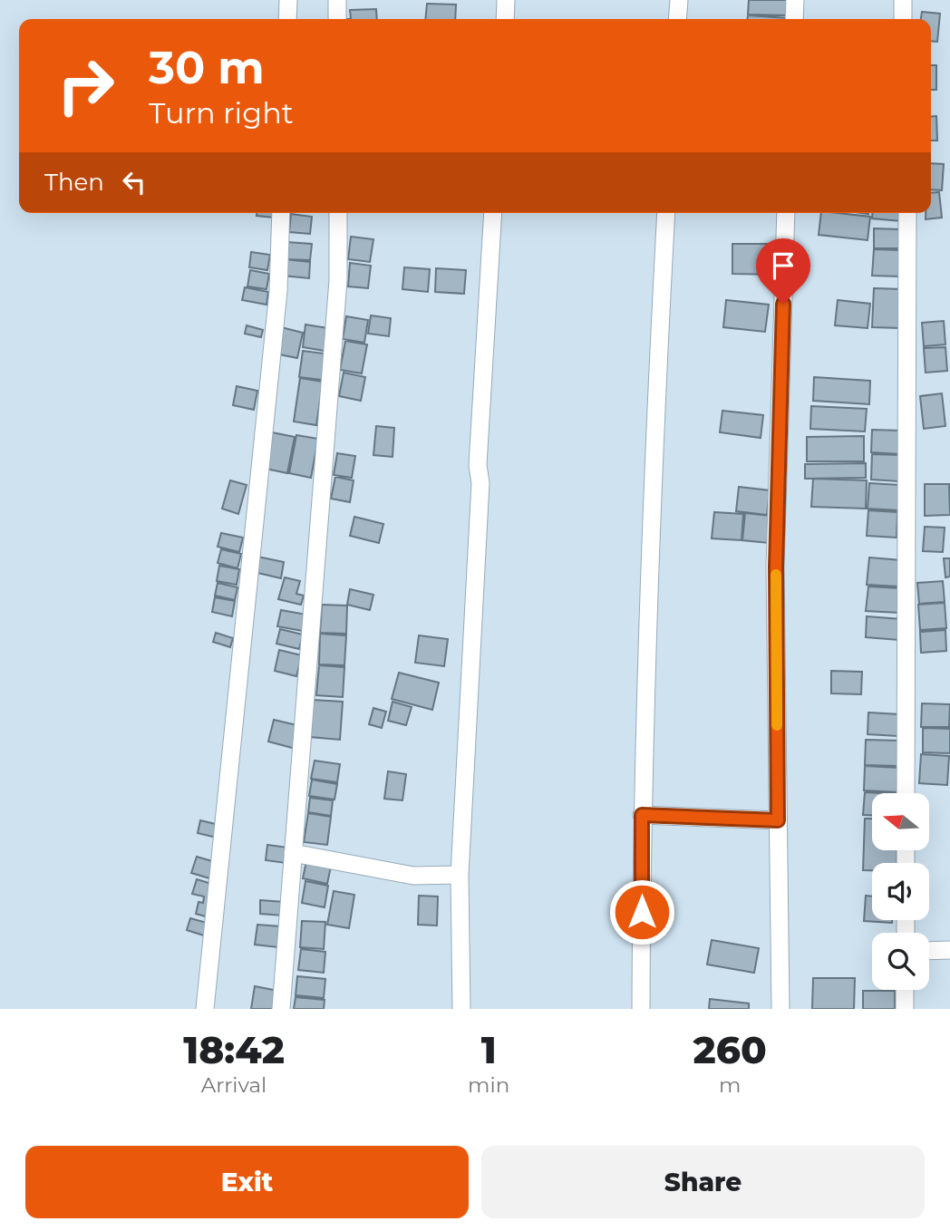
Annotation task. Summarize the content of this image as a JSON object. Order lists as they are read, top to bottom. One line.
{"north":"left","page":{"turn":["30 m","Turn right"],"then":"Then","eta":["18:42","Arrival","1","min","260","m"],"buttons":["Exit","Share"]}}
